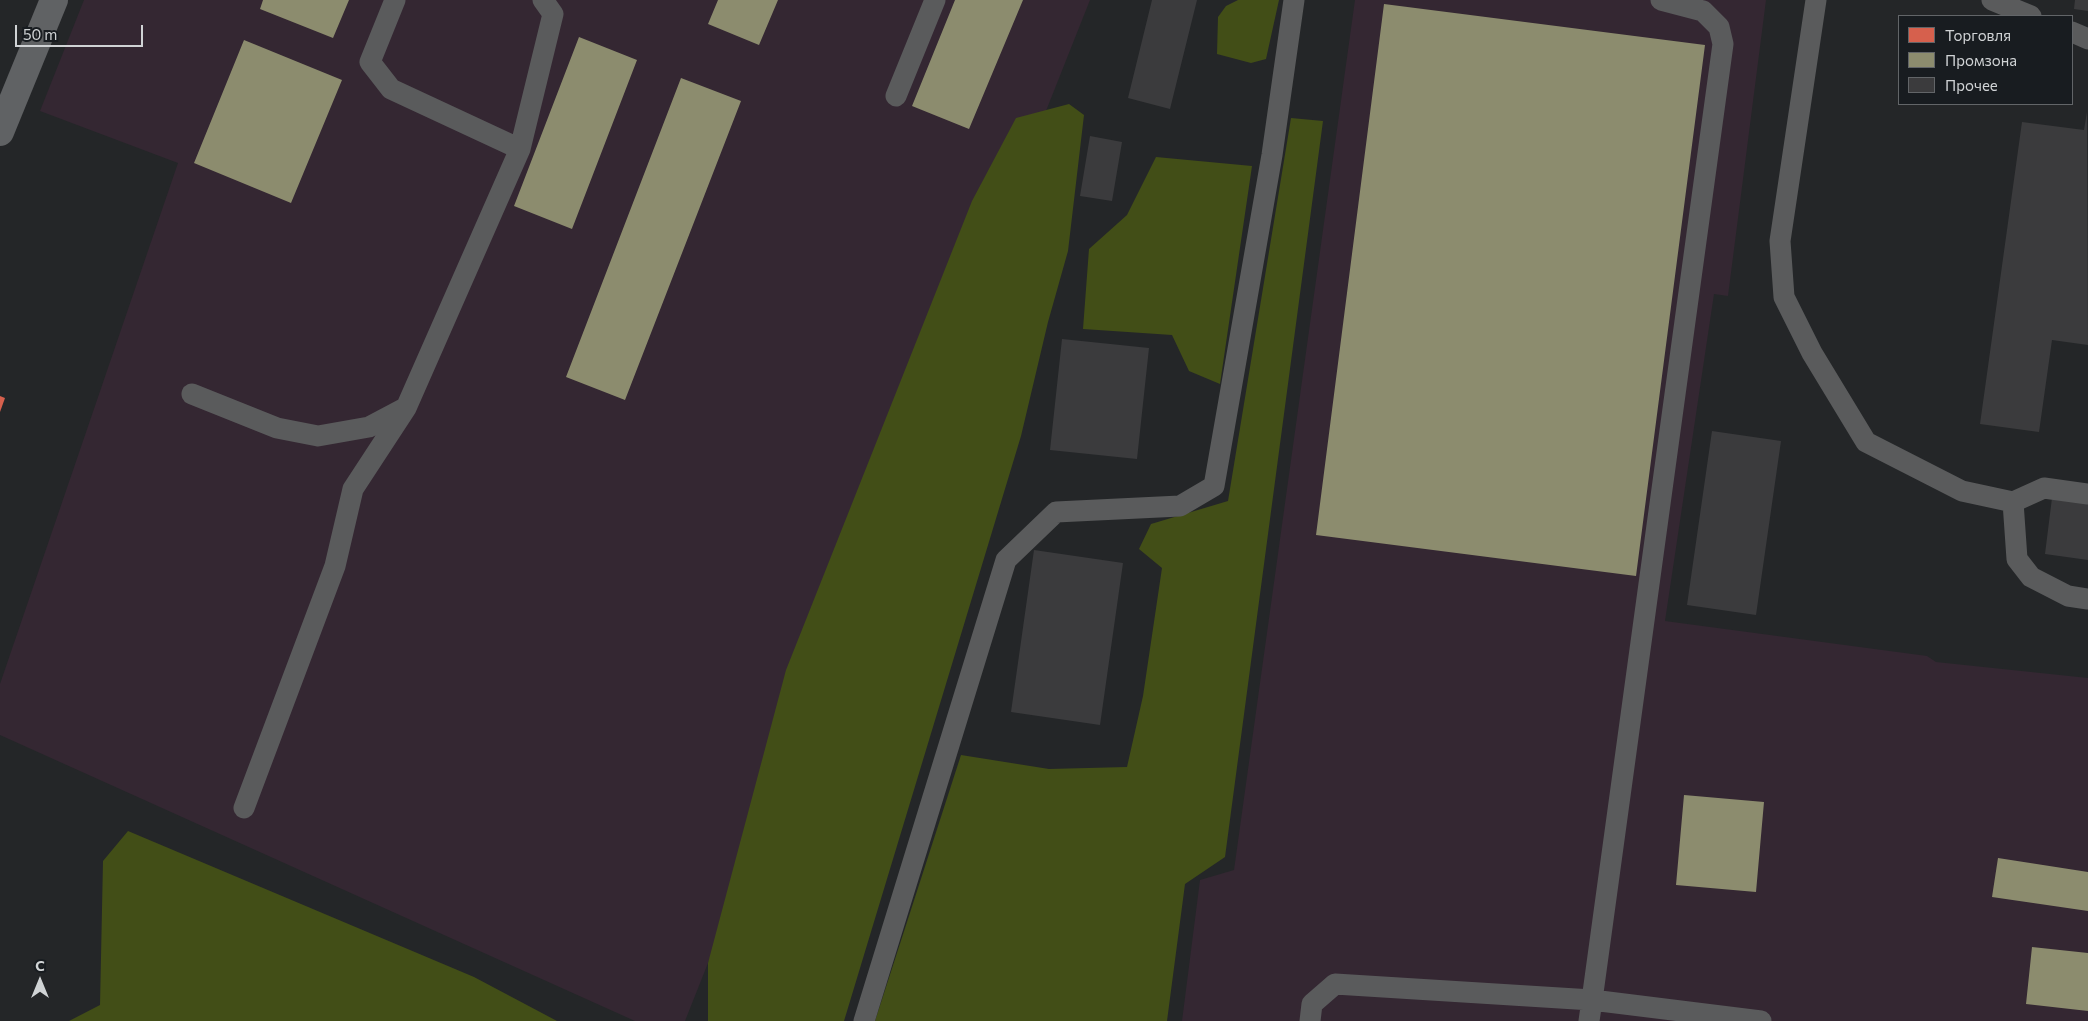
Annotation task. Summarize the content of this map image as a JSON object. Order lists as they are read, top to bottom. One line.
{"legend":["Торговля","Промзона","Прочее"],"scale_bar":"50 m","north":"top"}
